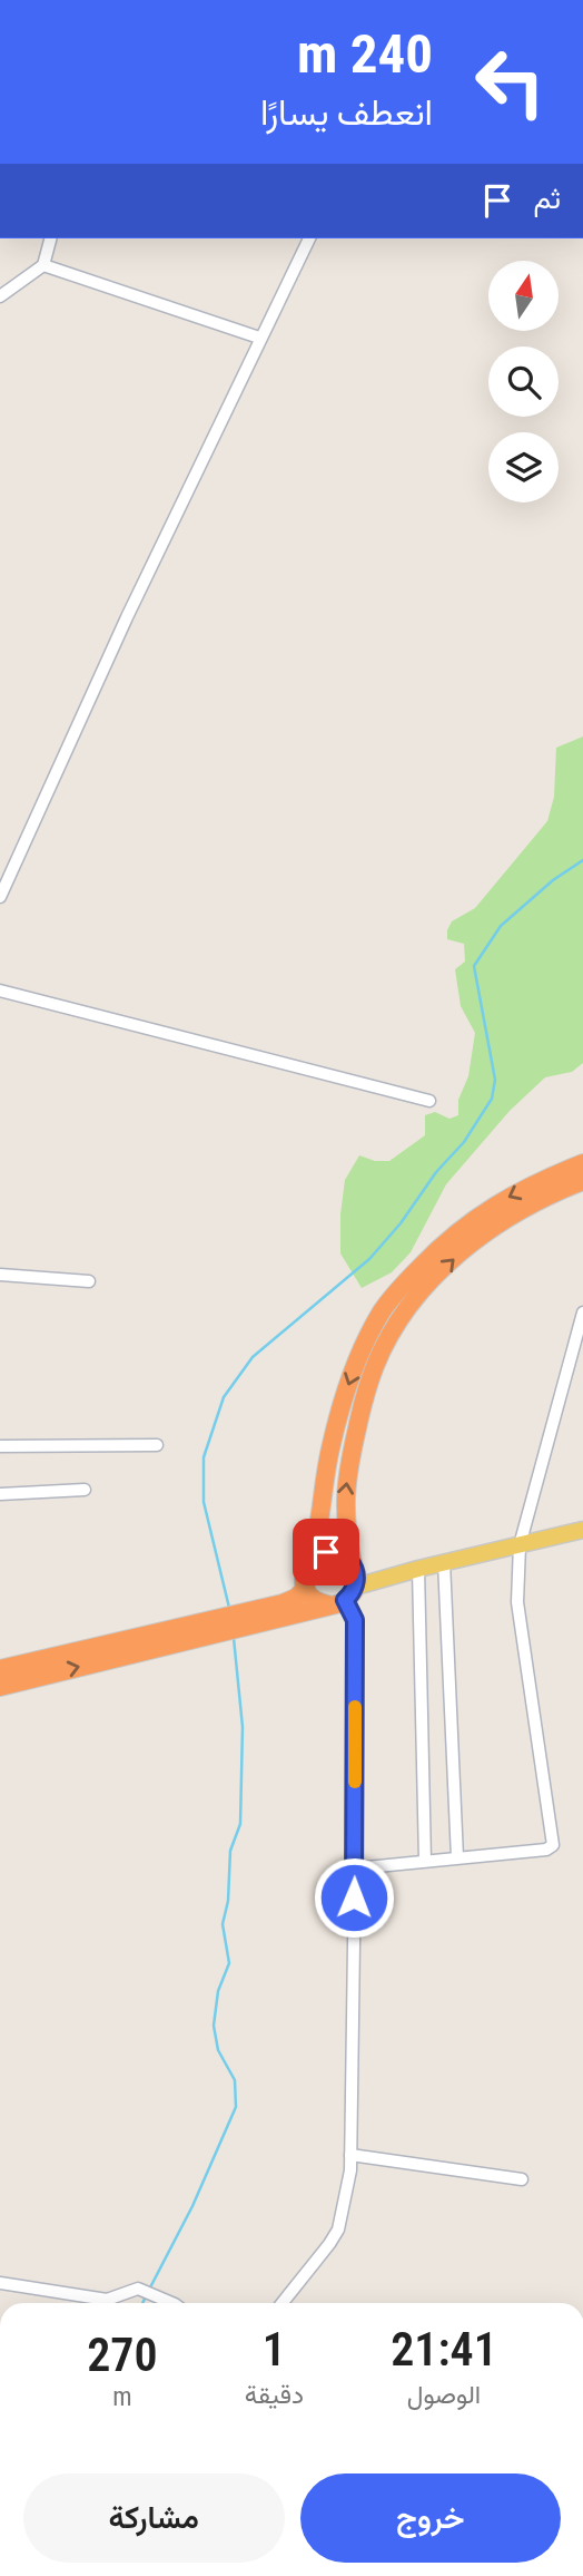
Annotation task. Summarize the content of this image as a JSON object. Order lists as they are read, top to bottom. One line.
{"north":"top","page":{"turn":["240 m","انعطف يسارًا"],"then":"ثم","eta":["21:41","الوصول","1","دقيقة","270","m"],"buttons":["خروج","مشاركة"]}}
